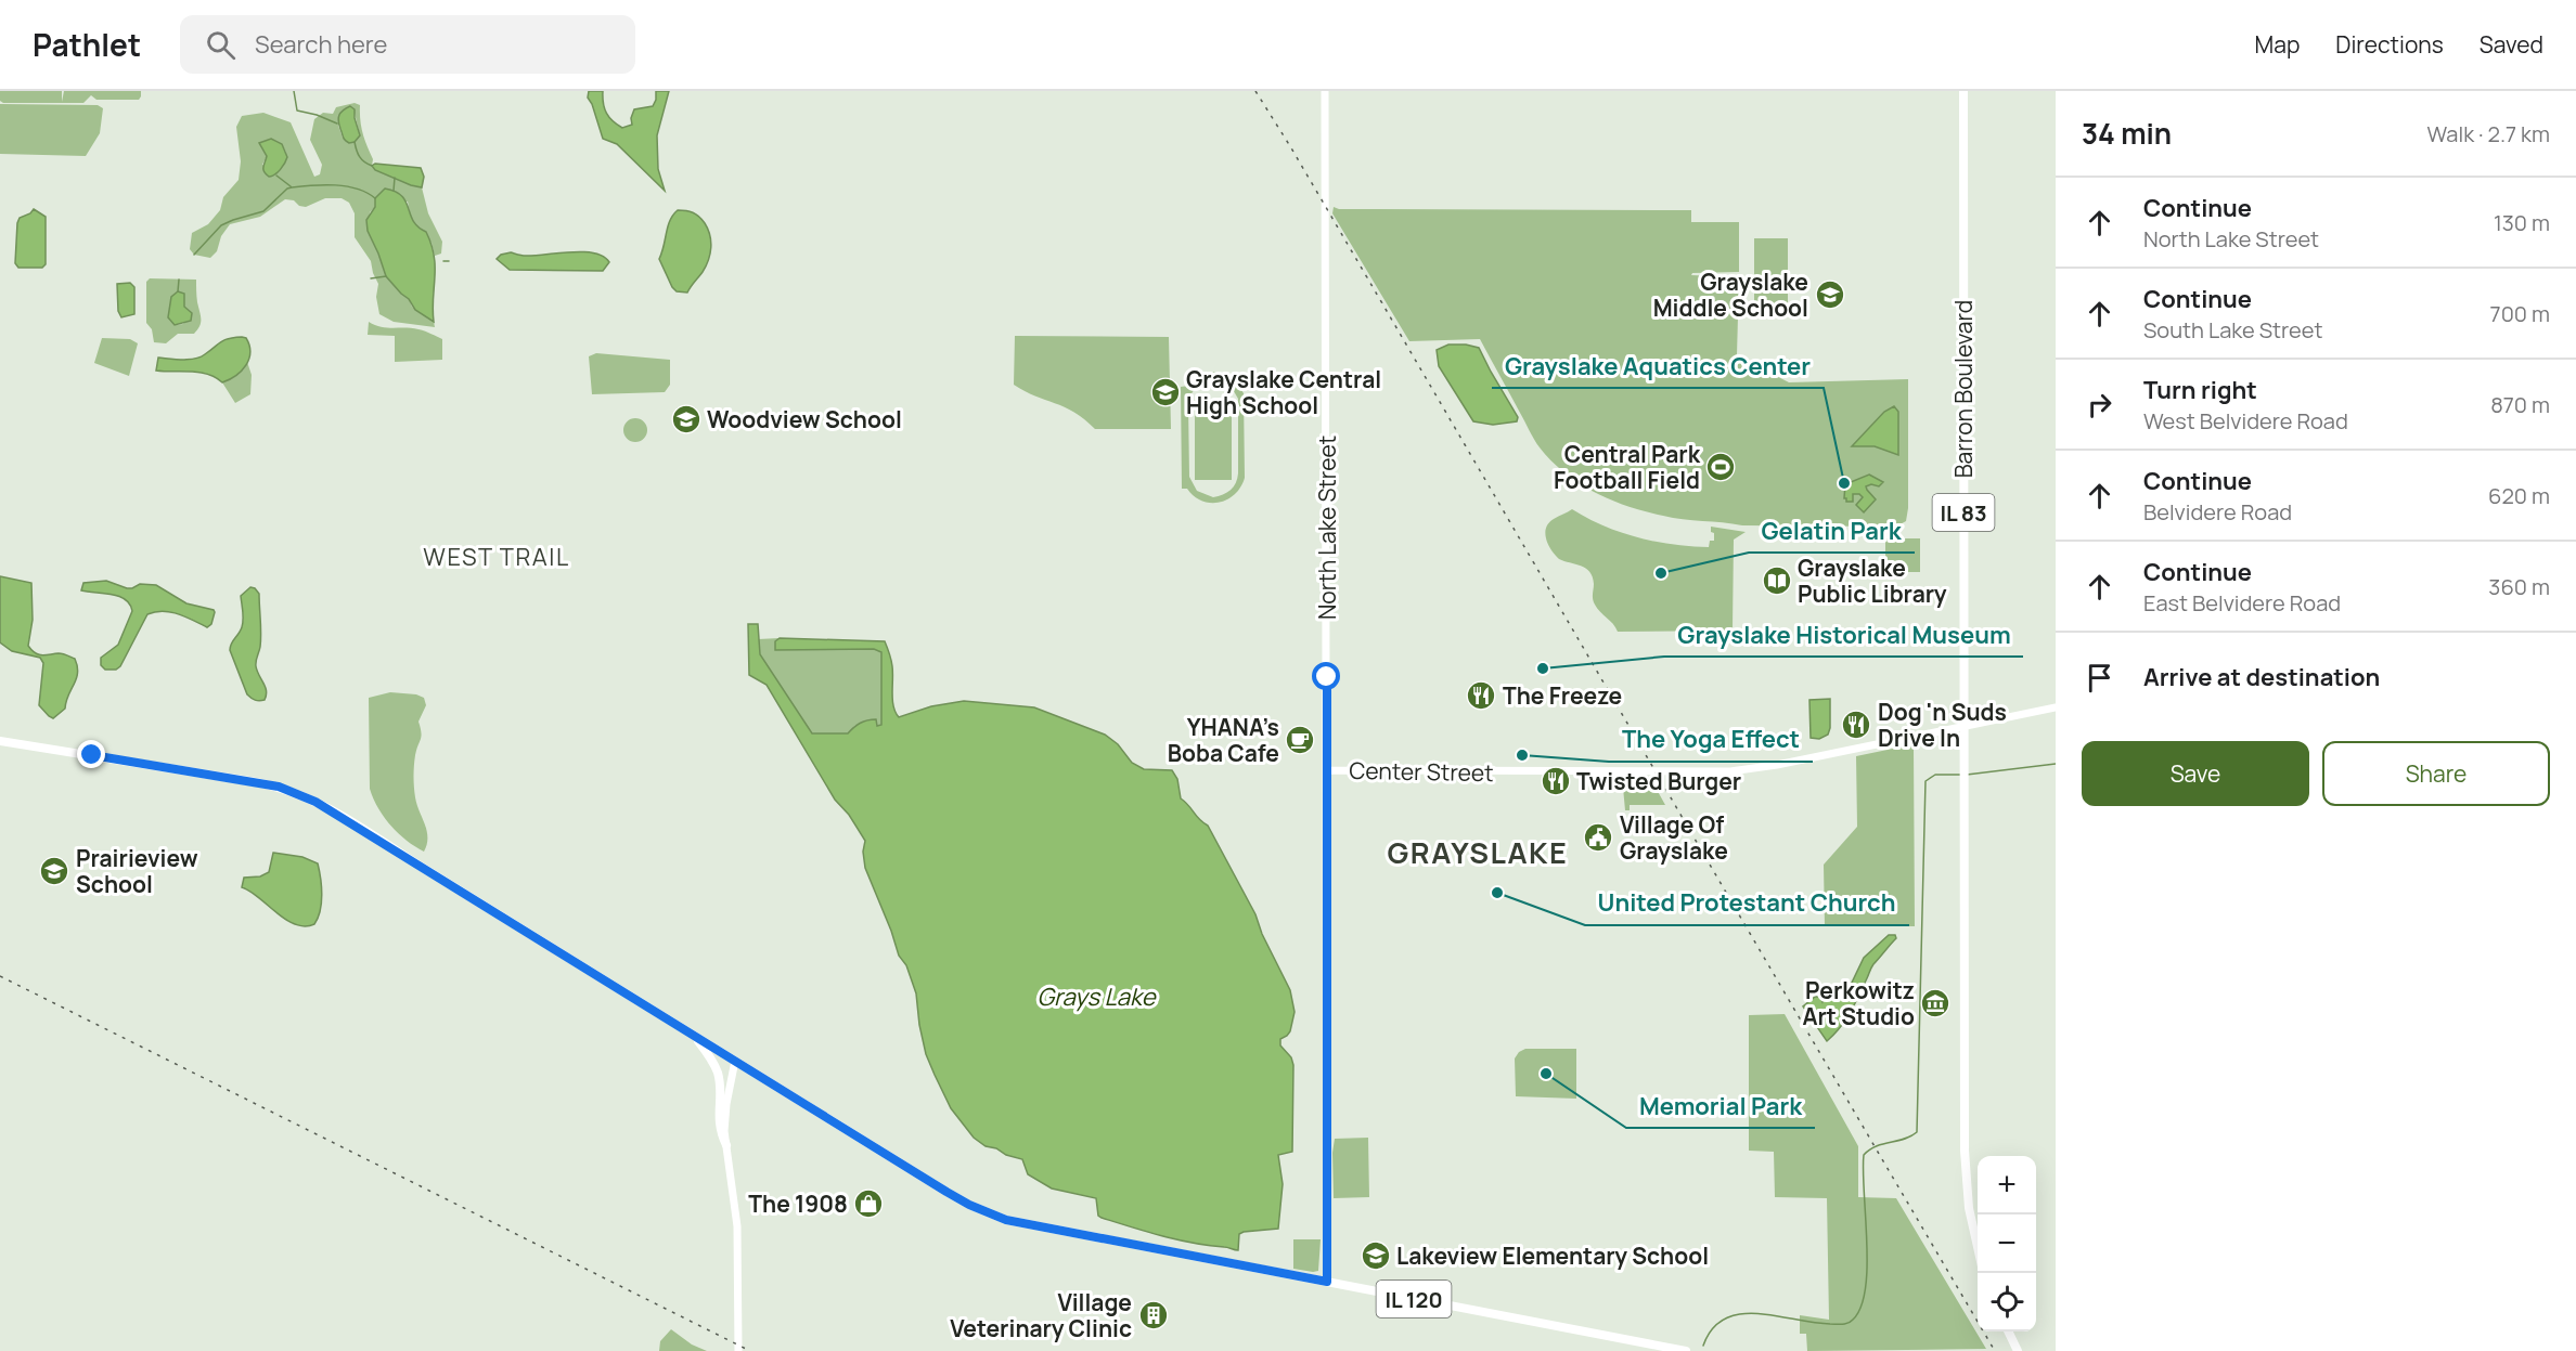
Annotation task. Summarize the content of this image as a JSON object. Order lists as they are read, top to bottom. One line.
{"streets":{"main road":["Barron Boulevard","IL 83","IL 120"],"street":["North Lake Street","Center Street"]},"crossings":[["Barron Boulevard","IL 83"],["Barron Boulevard","Center Street"],["IL 83","Center Street"],["North Lake Street","Center Street"],["North Lake Street","IL 120"]],"districts":["WEST TRAIL","GRAYSLAKE"],"water":["Grays Lake"],"places":{"school or university":["Grayslake Middle School","Grayslake Central High School","Woodview School","Prairieview School","Lakeview Elementary School"],"sports":["Central Park Football Field"],"other":["Grayslake Aquatics Center","Gelatin Park","Grayslake Historical Museum","The Yoga Effect","United Protestant Church","Memorial Park"],"library":["Grayslake Public Library"],"restaurant":["The Freeze","Dog 'n Suds Drive In","Twisted Burger"],"cafe":["YHANA’s Boba Cafe"],"public building":["Village Of Grayslake"],"museum":["Perkowitz Art Studio"],"shop":["The 1908"],"building":["Village Veterinary Clinic"]},"page":{"header":"Pathlet","search":"Search here","nav":["Map","Directions","Saved"],"heading":["34 min","Walk · 2.7 km"],"list":[["Continue","North Lake Street","130 m"],["Continue","South Lake Street","700 m"],["Turn right","West Belvidere Road","870 m"],["Continue","Belvidere Road","620 m"],["Continue","East Belvidere Road","360 m"],"Arrive at destination"],"buttons":["Save","Share"],"map_buttons":["+","−"]}}
